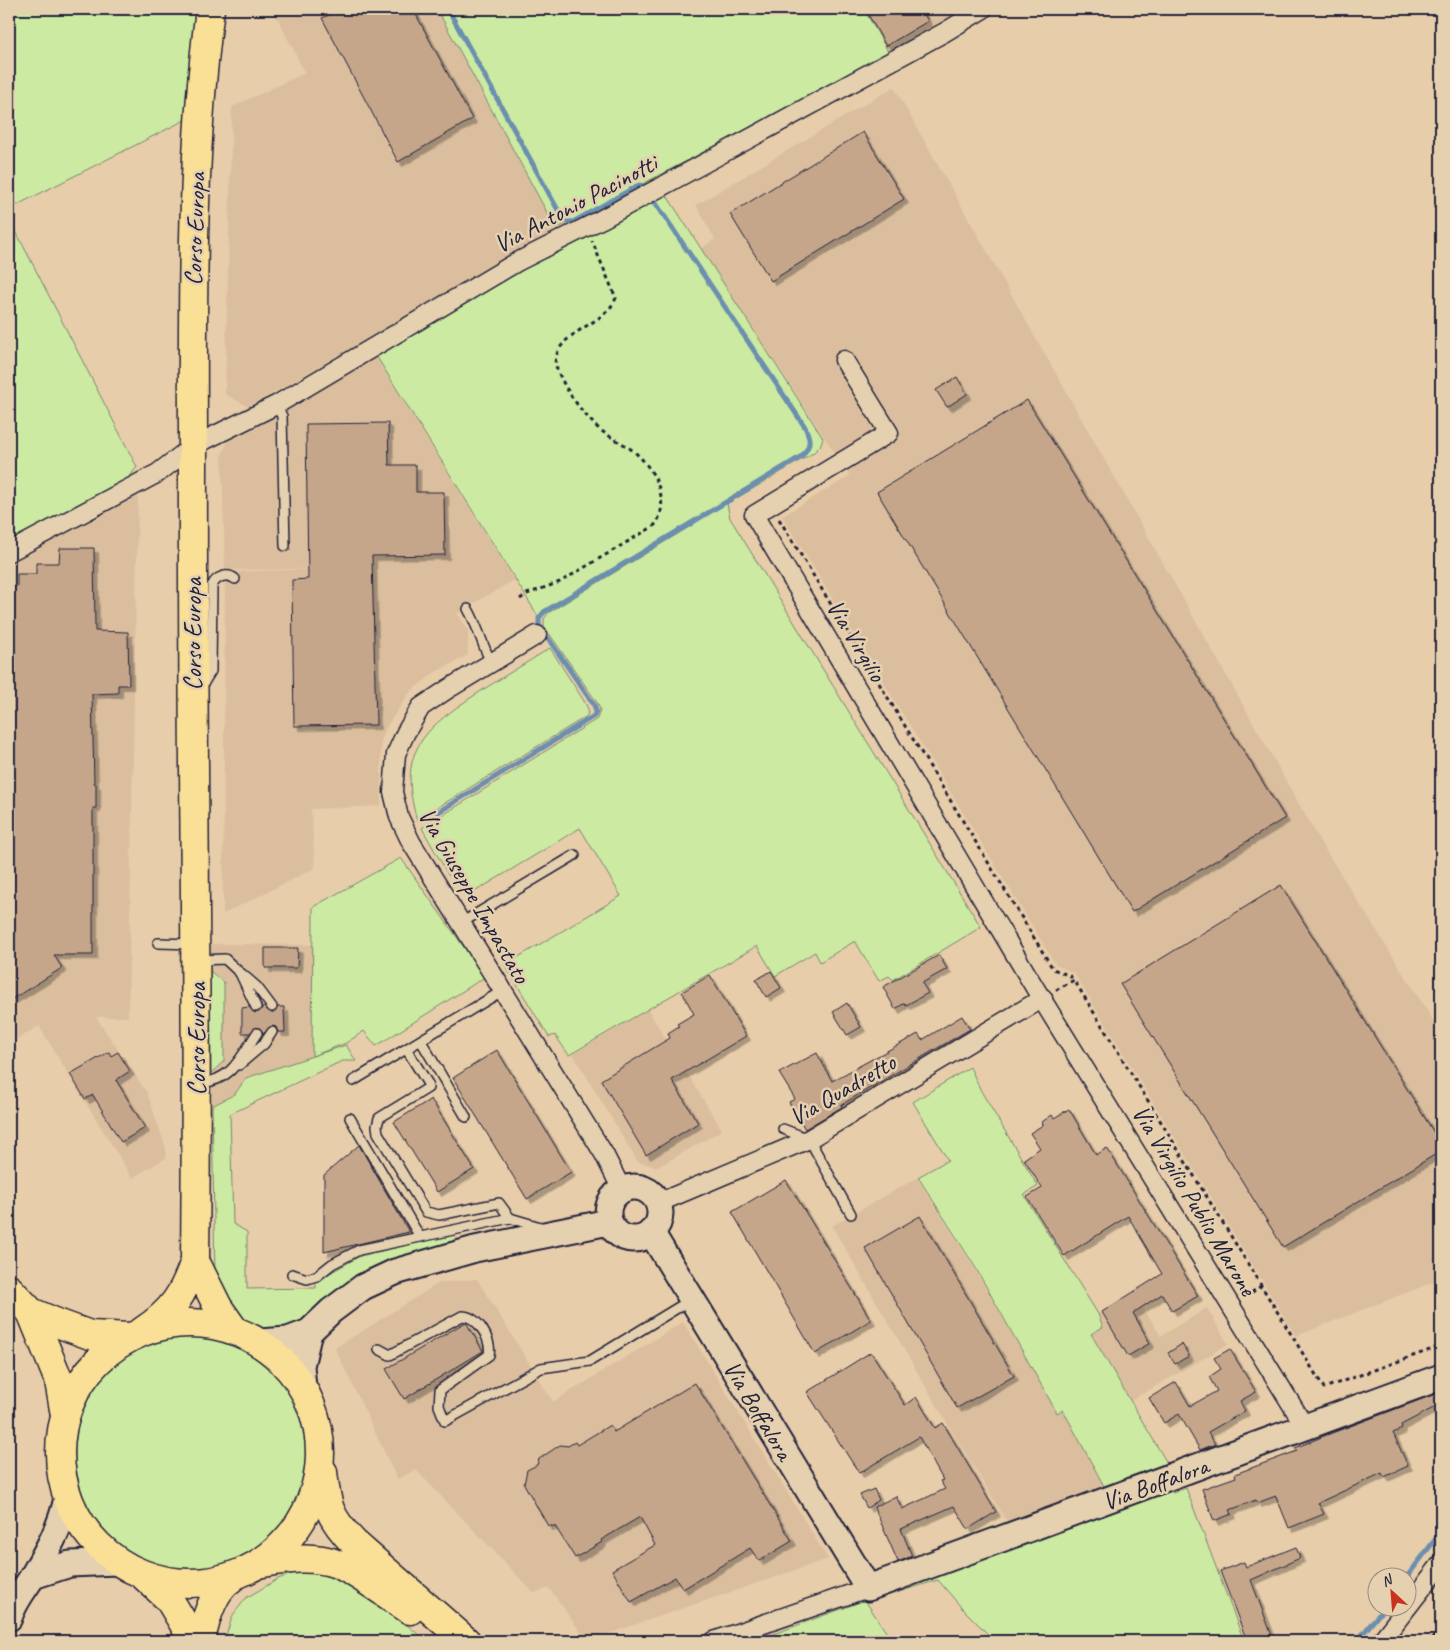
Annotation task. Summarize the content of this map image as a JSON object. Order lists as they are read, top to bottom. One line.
{"streets":{"main road":["Corso Europa"],"street":["Via Antonio Pacinotti","Via Virgilio","Via Giuseppe Impastato","Via Quadretto","Via Virgilio Publio Marone","Via Boffalora"]},"crossings":[["Via Antonio Pacinotti","Corso Europa"],["Via Virgilio","Via Quadretto"],["Via Virgilio","Via Virgilio Publio Marone"],["Via Giuseppe Impastato","Via Quadretto"],["Via Giuseppe Impastato","Via Boffalora"],["Via Quadretto","Via Virgilio Publio Marone"],["Via Quadretto","Via Boffalora"],["Via Virgilio Publio Marone","Via Boffalora"]],"north":"top left"}
